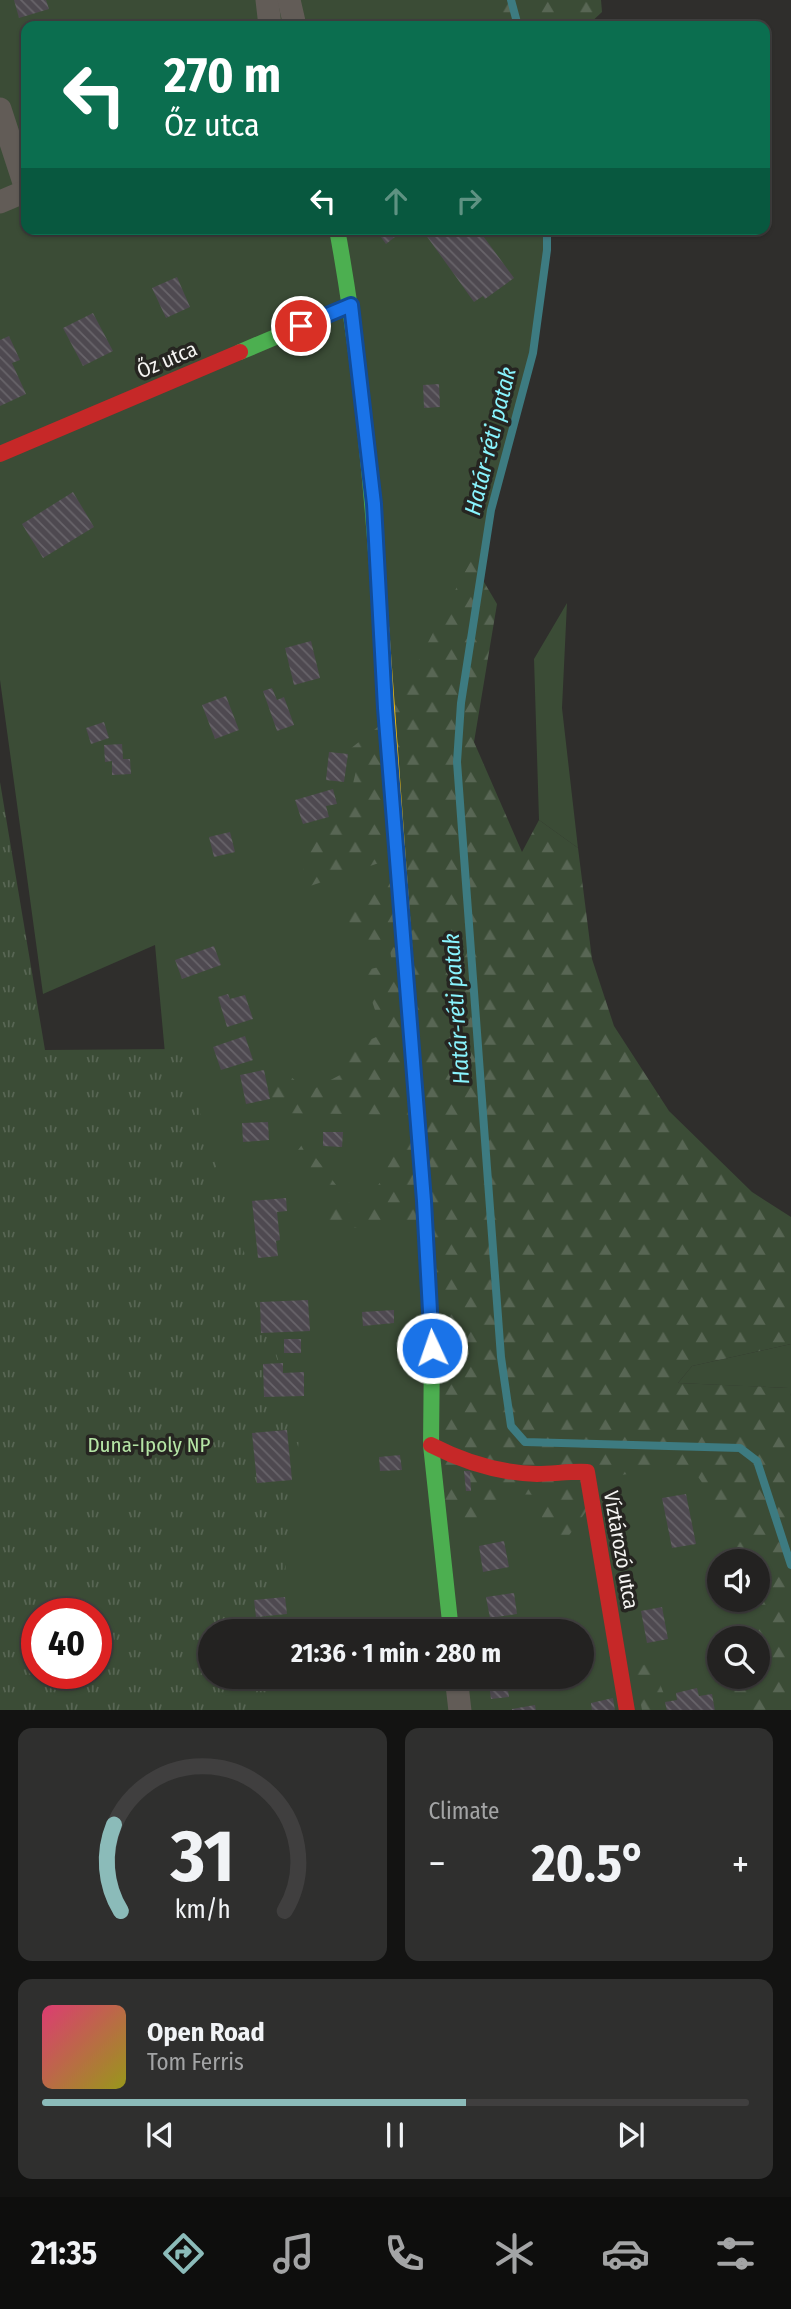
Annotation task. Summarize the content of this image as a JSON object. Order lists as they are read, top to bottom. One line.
{"streets":{"street":["Őz utca","Víztározó utca"]},"water":["Határ-réti patak"],"parks":["Duna-Ipoly NP"],"page":{"turn":["270 m","Őz utca"],"limit":"40","trip":"21:36 · 1 min · 280 m","tile":"Climate","heat":["−","20.5°","+"],"song":["Open Road","Tom Ferris"],"tabs":"21:35","gauge":["31","km/h"]}}
